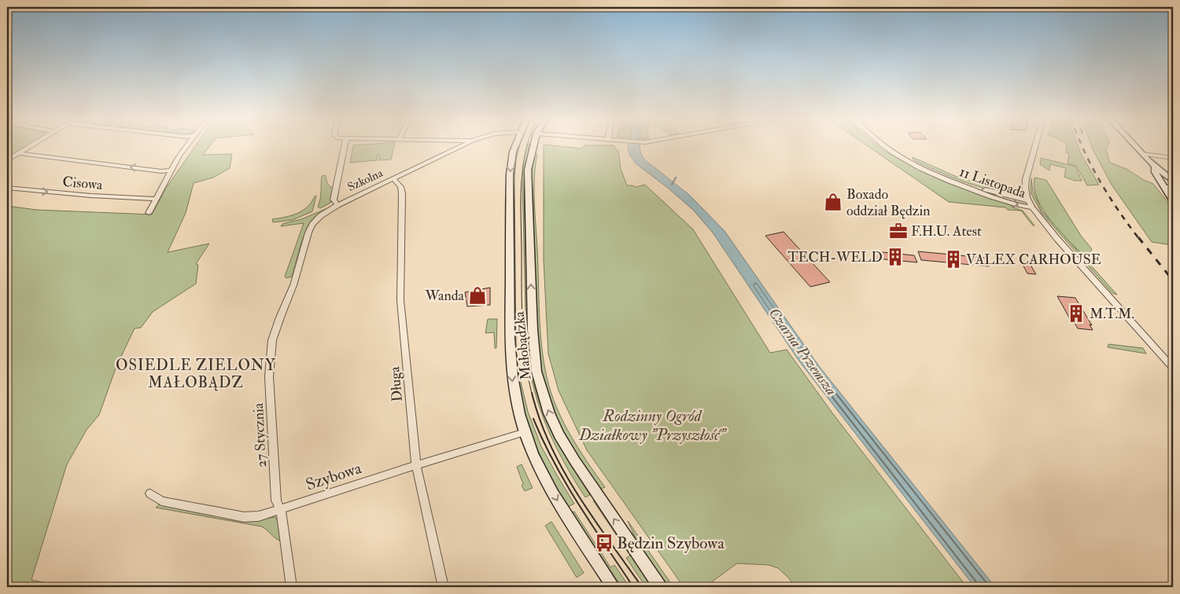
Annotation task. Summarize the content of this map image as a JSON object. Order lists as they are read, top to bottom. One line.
{"streets":{"street":["Szkolna","11 Listopada","Cisowa","Małobądzka","Długa","27 Stycznia","Szybowa"]},"crossings":[["Szkolna","Długa"],["Szkolna","27 Stycznia"],["Małobądzka","Szybowa"],["Długa","Szybowa"],["27 Stycznia","Szybowa"]],"districts":["OSIEDLE ZIELONY MAŁOBĄDZ"],"water":["Czarna Przemsza"],"parks":["Rodzinny Ogród Działkowy \"Przyszłość\""],"places":{"shop":["Boxado oddział Będzin","Wanda"],"office":["F.H.U. Atest"],"building":["TECH-WELD","VALEX CARHOUSE","M.T.M."],"bus stop":["Będzin Szybowa"]}}
